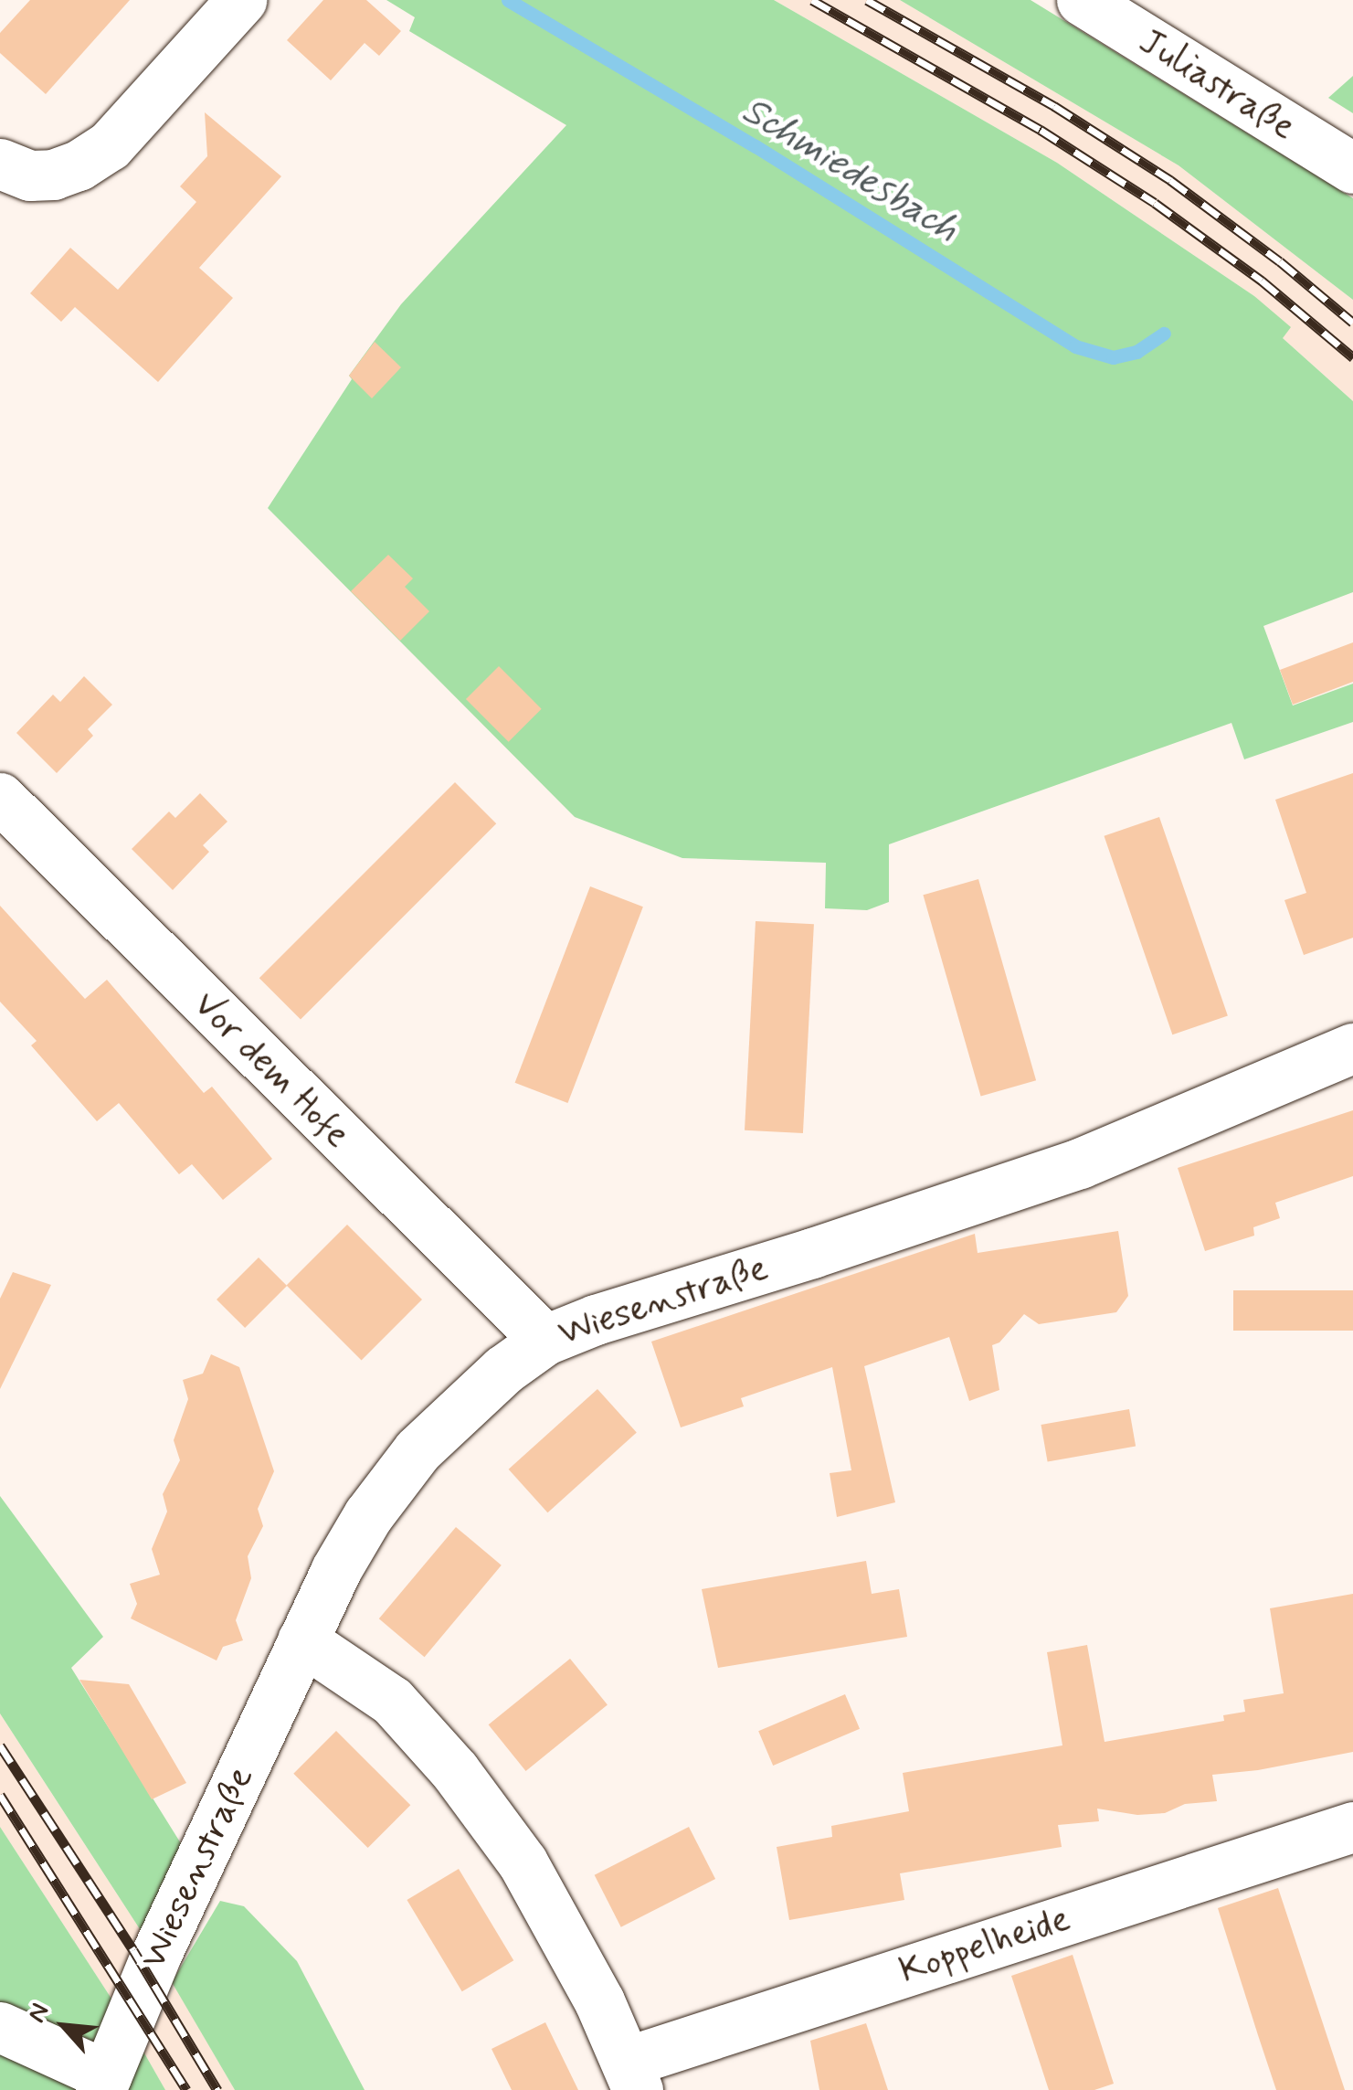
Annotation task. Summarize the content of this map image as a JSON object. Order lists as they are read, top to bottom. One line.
{"streets":{"street":["Juliastraße","Vor dem Hofe","Wiesenstraße","Koppelheide"]},"crossings":[["Vor dem Hofe","Wiesenstraße"],["Wiesenstraße","Koppelheide"]],"water":["Schmiedesbach"],"north":"top left"}
